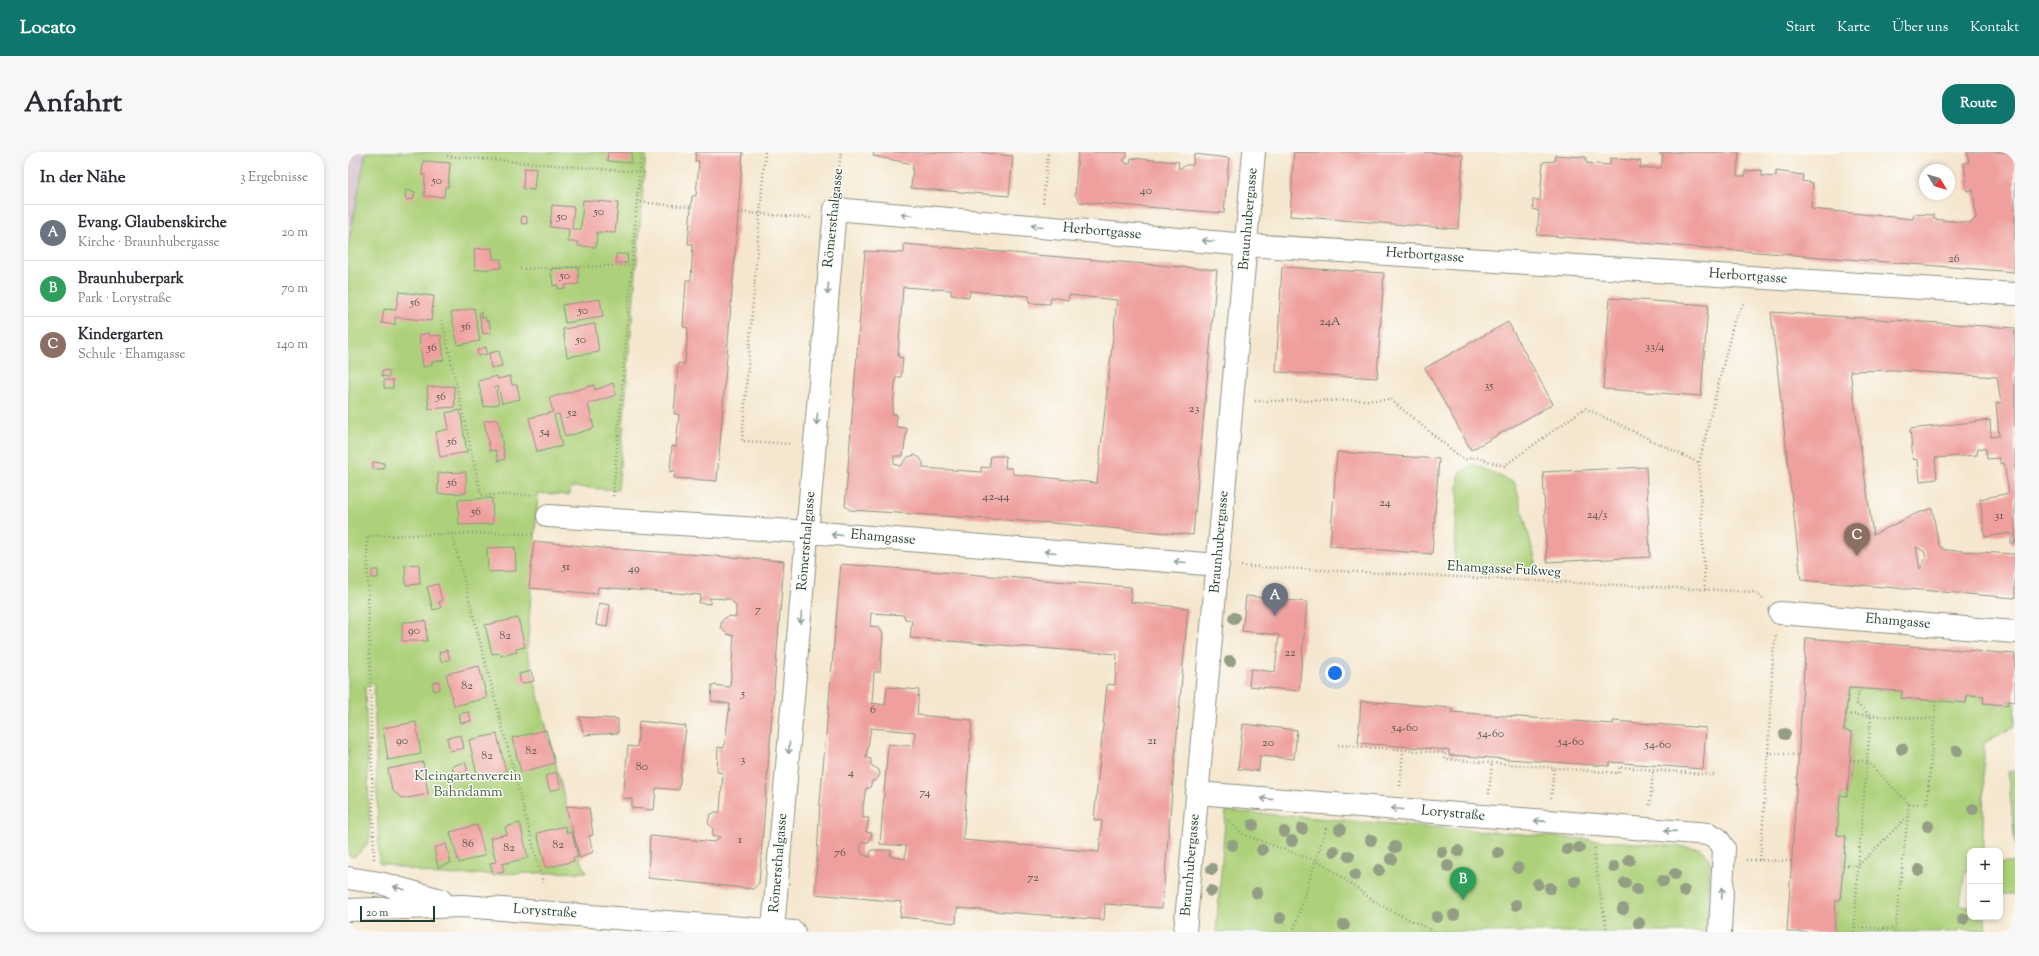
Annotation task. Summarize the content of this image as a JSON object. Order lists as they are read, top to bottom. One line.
{"streets":{"street":["Römersthalgasse","Braunhubergasse","Herbortgasse","Ehamgasse","Lorystraße"],"path":["Ehamgasse Fußweg"]},"crossings":[["Römersthalgasse","Herbortgasse"],["Römersthalgasse","Ehamgasse"],["Römersthalgasse","Lorystraße"],["Braunhubergasse","Herbortgasse"],["Braunhubergasse","Ehamgasse"],["Braunhubergasse","Ehamgasse Fußweg"],["Braunhubergasse","Lorystraße"],["Ehamgasse","Ehamgasse Fußweg"]],"one_way":["Herbortgasse","Ehamgasse","Lorystraße"],"parks":["Kleingartenverein Bahndamm"],"house_numbers":["50","40","50","50","26","50","56","50","24A","56","50","33/4","56","35","56","23","52","54","56","56","42-44","24","56","24/3","31","51","49","7","90","82","22","82","5","6","54-60","54-60","90","21","54-60","20","54-60","82","82","3","80","4","74","1","86","82","82","76","72"],"scale_bar":"20 m","north":"bottom right","page":{"header":"Locato","nav":["Start","Karte","Über uns","Kontakt"],"title":"Anfahrt","buttons":"Route","heading":["In der Nähe","3 Ergebnisse"],"list":[{"mark":"A","name":"Evang. Glaubenskirche","note":"Kirche · Braunhubergasse","value":"20 m"},{"mark":"B","name":"Braunhuberpark","note":"Park · Lorystraße","value":"70 m"},{"mark":"C","name":"Kindergarten","note":"Schule · Ehamgasse","value":"140 m"}],"pins":["C","A","B"],"map_buttons":["+","−"],"scale":"20 m"}}
